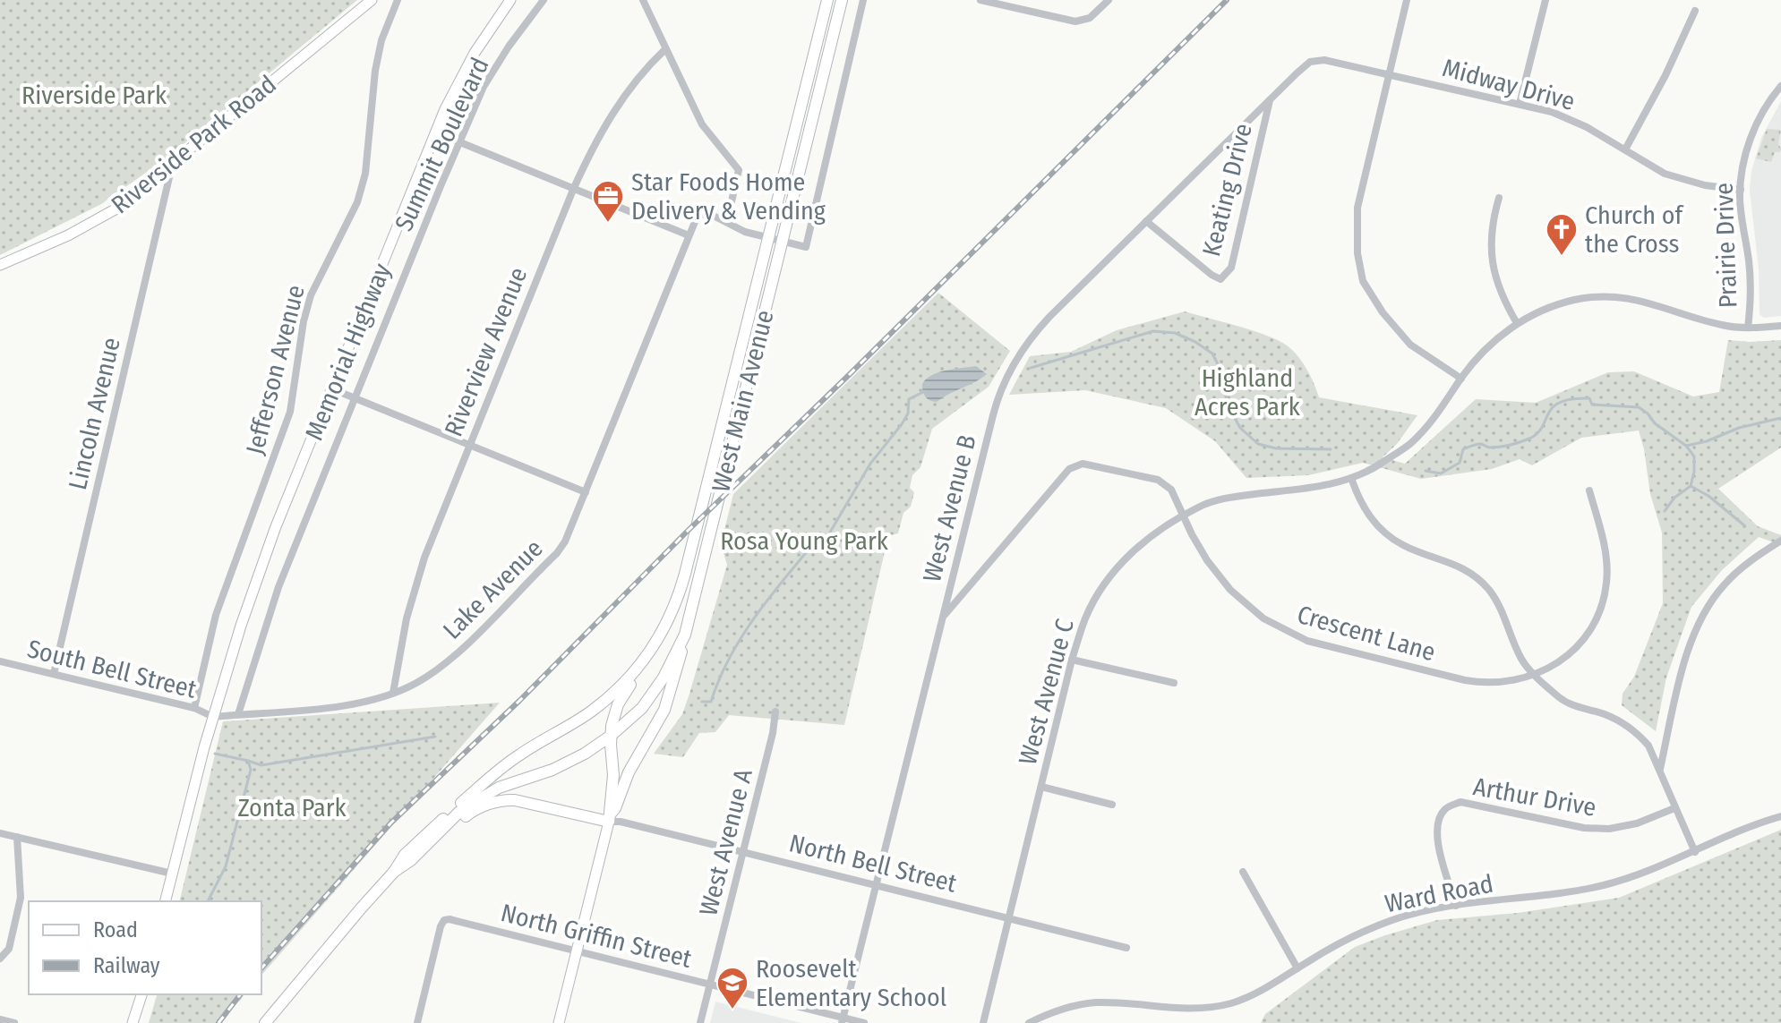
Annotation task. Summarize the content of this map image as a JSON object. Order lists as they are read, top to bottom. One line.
{"streets":{"main road":["West Main Avenue"],"street":["Midway Drive","Riverside Park Road","Summit Boulevard","Keating Drive","Prairie Drive","Memorial Highway","Riverview Avenue","Jefferson Avenue","Lincoln Avenue","West Avenue B","Lake Avenue","Crescent Lane","South Bell Street","West Avenue C","Arthur Drive","West Avenue A","North Bell Street","Ward Road","North Griffin Street"]},"crossings":[["Midway Drive","Keating Drive"],["Midway Drive","Prairie Drive"],["Midway Drive","West Avenue B"],["Riverside Park Road","Lincoln Avenue"],["Summit Boulevard","Lake Avenue"],["Keating Drive","West Avenue B"],["Prairie Drive","West Avenue C"],["Memorial Highway","Lake Avenue"],["Memorial Highway","South Bell Street"],["Riverview Avenue","Lake Avenue"],["Jefferson Avenue","South Bell Street"],["Lincoln Avenue","South Bell Street"],["West Avenue B","Crescent Lane"],["West Avenue B","North Bell Street"],["West Avenue B","North Griffin Street"],["Lake Avenue","South Bell Street"],["Crescent Lane","West Avenue C"],["West Avenue C","North Bell Street"],["Arthur Drive","Ward Road"],["West Avenue A","North Bell Street"],["West Avenue A","North Griffin Street"]],"parks":["Riverside Park","Highland Acres Park","Rosa Young Park","Zonta Park"],"places":{"office":["Star Foods Home Delivery & Vending"],"church":["Church of the Cross"],"school or university":["Roosevelt Elementary School"]},"legend":["Road","Railway"]}
